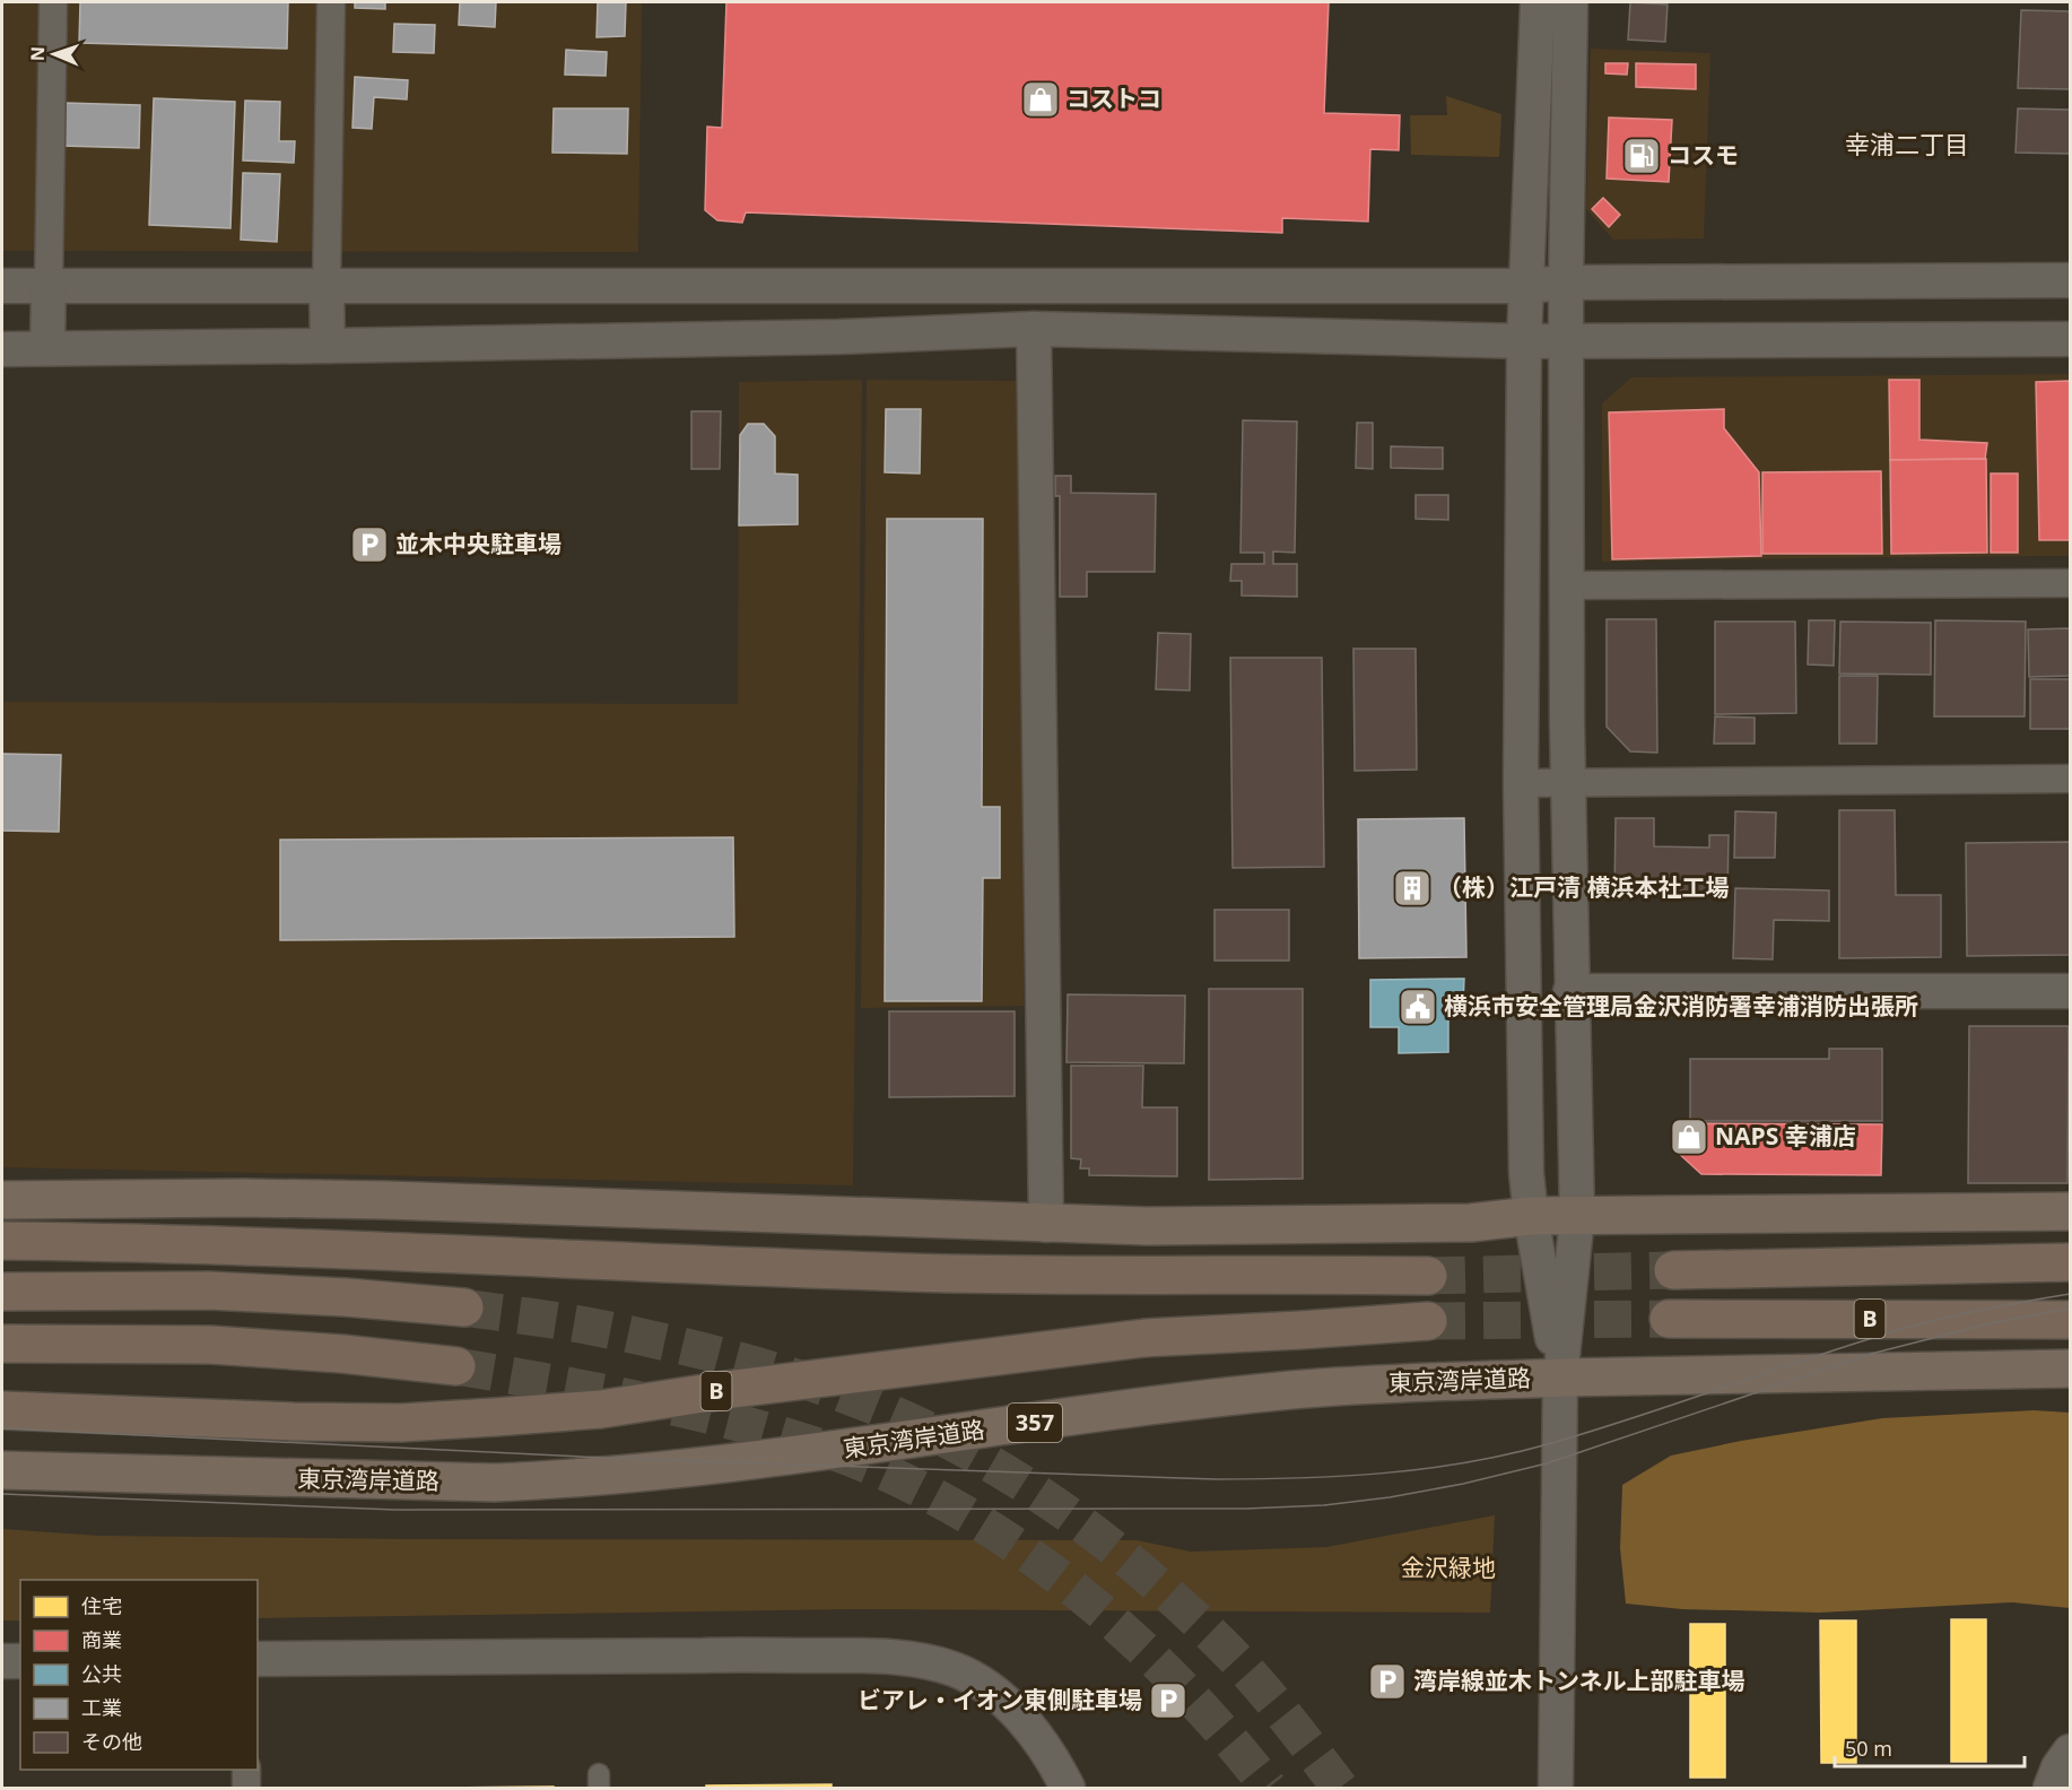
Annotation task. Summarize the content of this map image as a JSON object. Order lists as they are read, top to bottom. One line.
{"streets":{"highway":["B","東京湾岸道路","357"]},"districts":["幸浦二丁目"],"parks":["金沢緑地"],"places":{"shop":["コストコ","NAPS 幸浦店"],"fuel station":["コスモ"],"parking":["並木中央駐車場","湾岸線並木トンネル上部駐車場","ビアレ・イオン東側駐車場"],"building":["（株）江戸清 横浜本社工場"],"public building":["横浜市安全管理局金沢消防署幸浦消防出張所"]},"legend":["住宅","商業","公共","工業","その他"],"scale_bar":"50 m","north":"left"}
